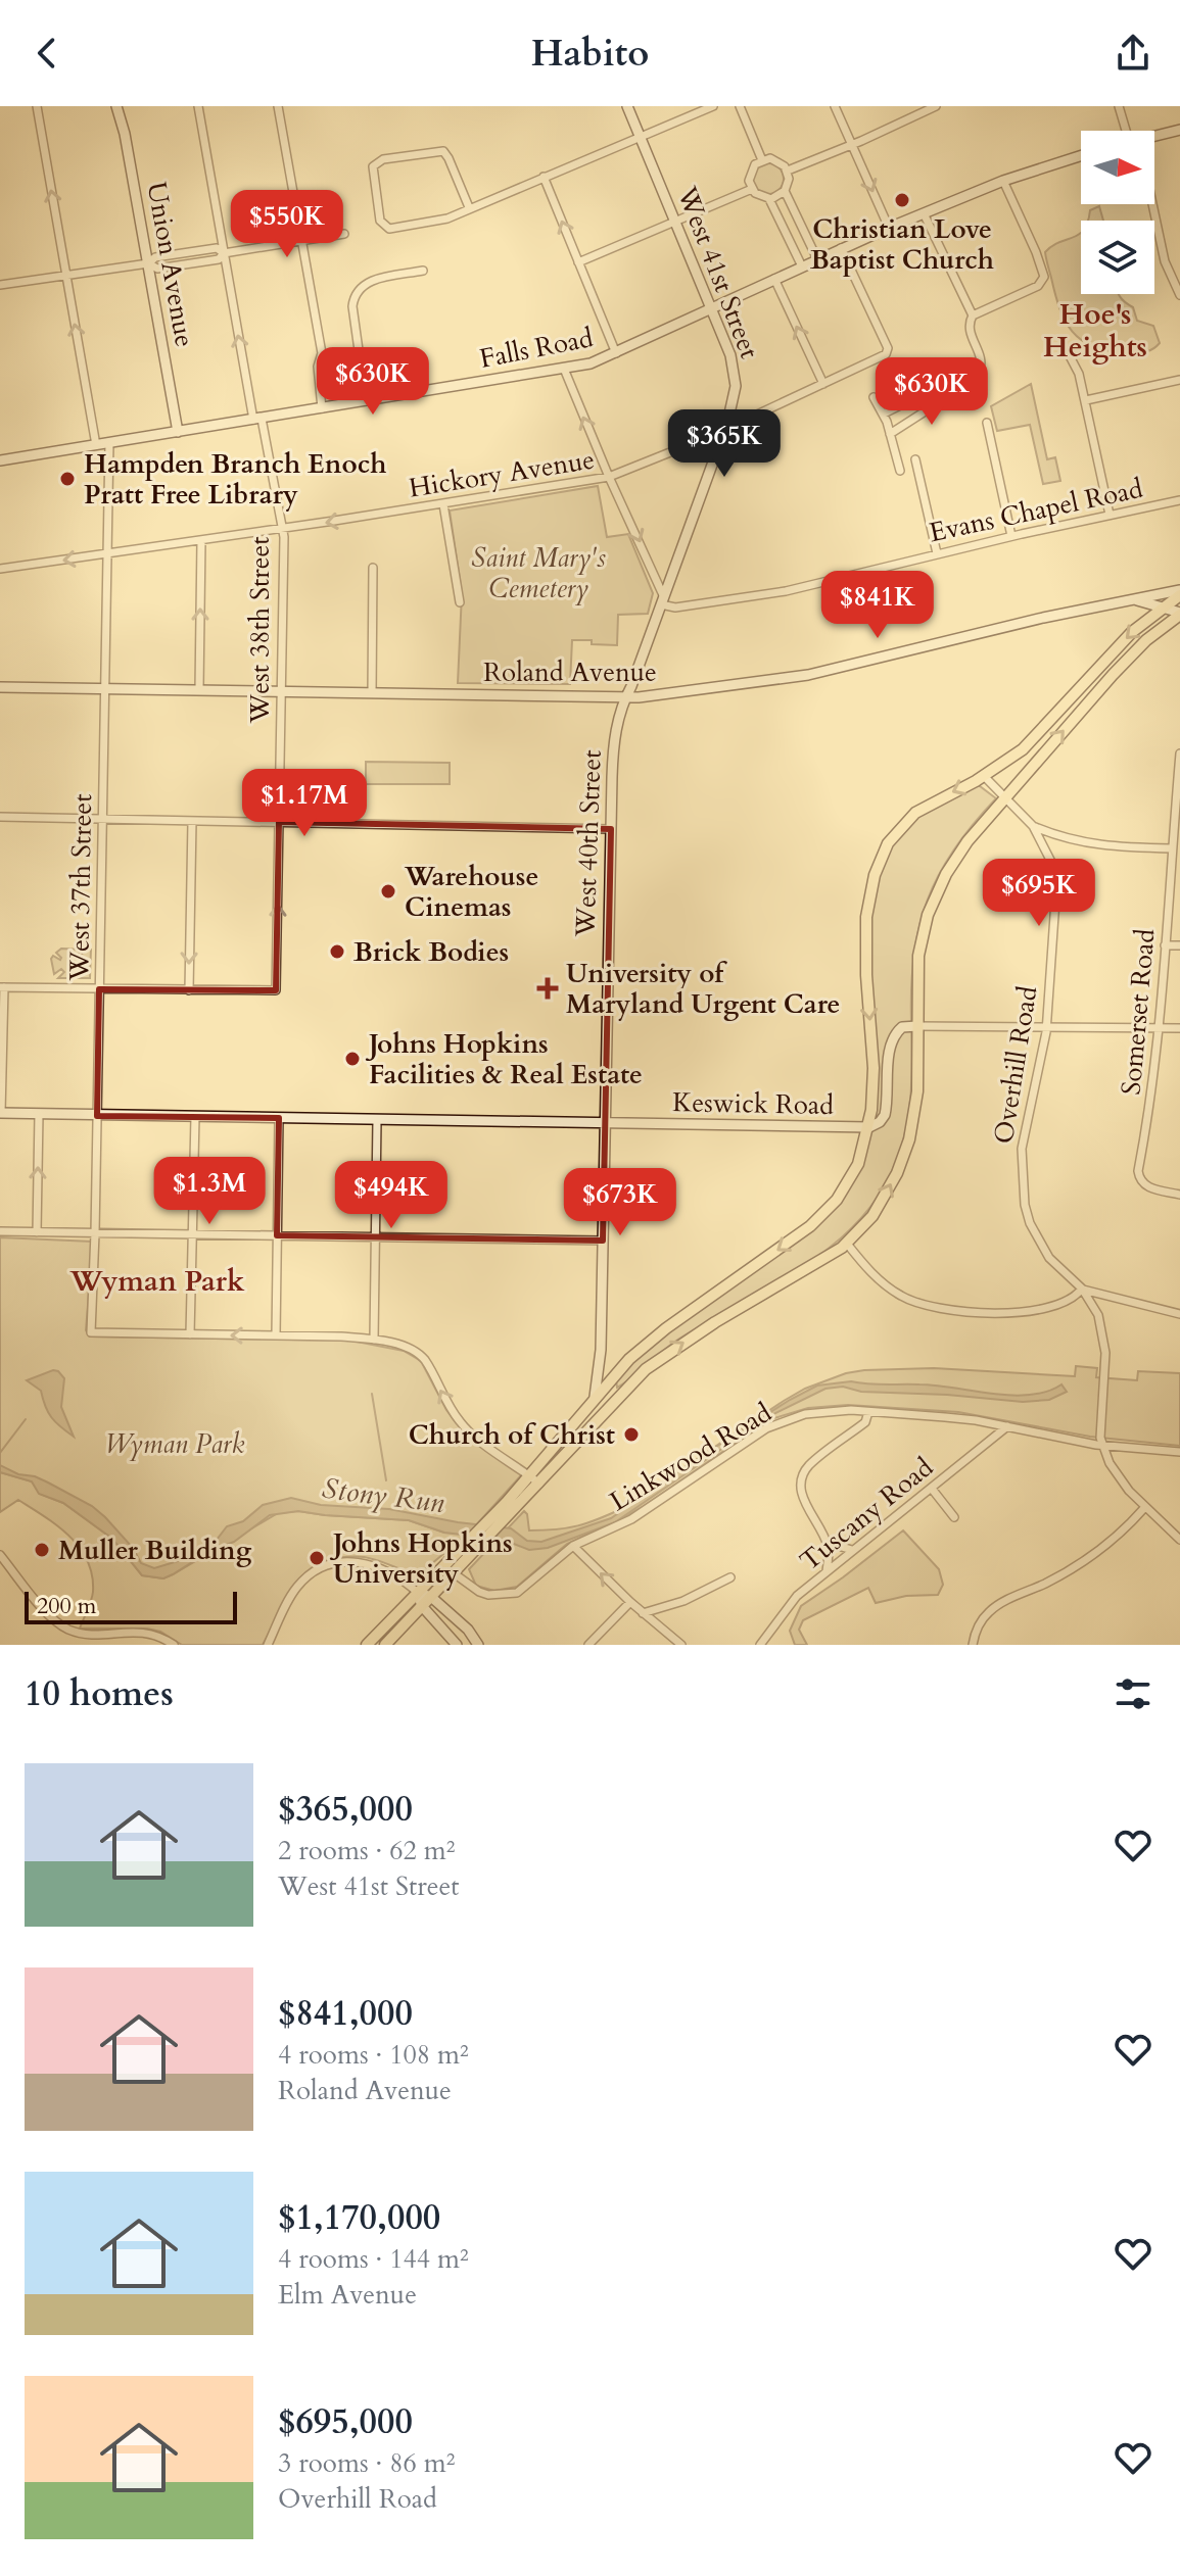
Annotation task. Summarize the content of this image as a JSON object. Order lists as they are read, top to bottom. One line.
{"streets":{"street":["Union Avenue","West 41st Street","Falls Road","Hickory Avenue","Evans Chapel Road","West 38th Street","Roland Avenue","West 40th Street","West 37th Street","Somerset Road","Overhill Road","Keswick Road","Linkwood Road","Tuscany Road"]},"crossings":[["Union Avenue","Falls Road"],["West 41st Street","Falls Road"],["West 41st Street","Hickory Avenue"],["West 41st Street","Evans Chapel Road"],["West 41st Street","West 40th Street"],["Falls Road","Hickory Avenue"],["Falls Road","West 38th Street"],["Falls Road","West 37th Street"],["Hickory Avenue","West 38th Street"],["Hickory Avenue","West 37th Street"],["Evans Chapel Road","West 40th Street"],["West 38th Street","Roland Avenue"],["Roland Avenue","West 40th Street"],["Roland Avenue","West 37th Street"],["West 40th Street","Keswick Road"],["West 37th Street","Keswick Road"],["Overhill Road","Linkwood Road"],["Linkwood Road","Tuscany Road"]],"districts":["Hoe's Heights","Wyman Park"],"water":["Stony Run"],"parks":["Saint Mary's Cemetery","Wyman Park"],"places":{"other":["Christian Love Baptist Church","Hampden Branch Enoch Pratt Free Library","Warehouse Cinemas","Brick Bodies","Johns Hopkins Facilities & Real Estate","Church of Christ","Muller Building","Johns Hopkins University"],"health":["University of Maryland Urgent Care"]},"scale_bar":"200 m","north":"right","page":{"header":"Habito","price":["$550K","$630K","$630K","$365K","$841K","$1.17M","$695K","$1.3M","$494K","$673K"],"scale":"200 m","heading":"10 homes","list":[{"name":"$365,000","note":"2 rooms · 62 m² · West 41st Street"},{"name":"$841,000","note":"4 rooms · 108 m² · Roland Avenue"},{"name":"$1,170,000","note":"4 rooms · 144 m² · Elm Avenue"},{"name":"$695,000","note":"3 rooms · 86 m² · Overhill Road"}]}}
